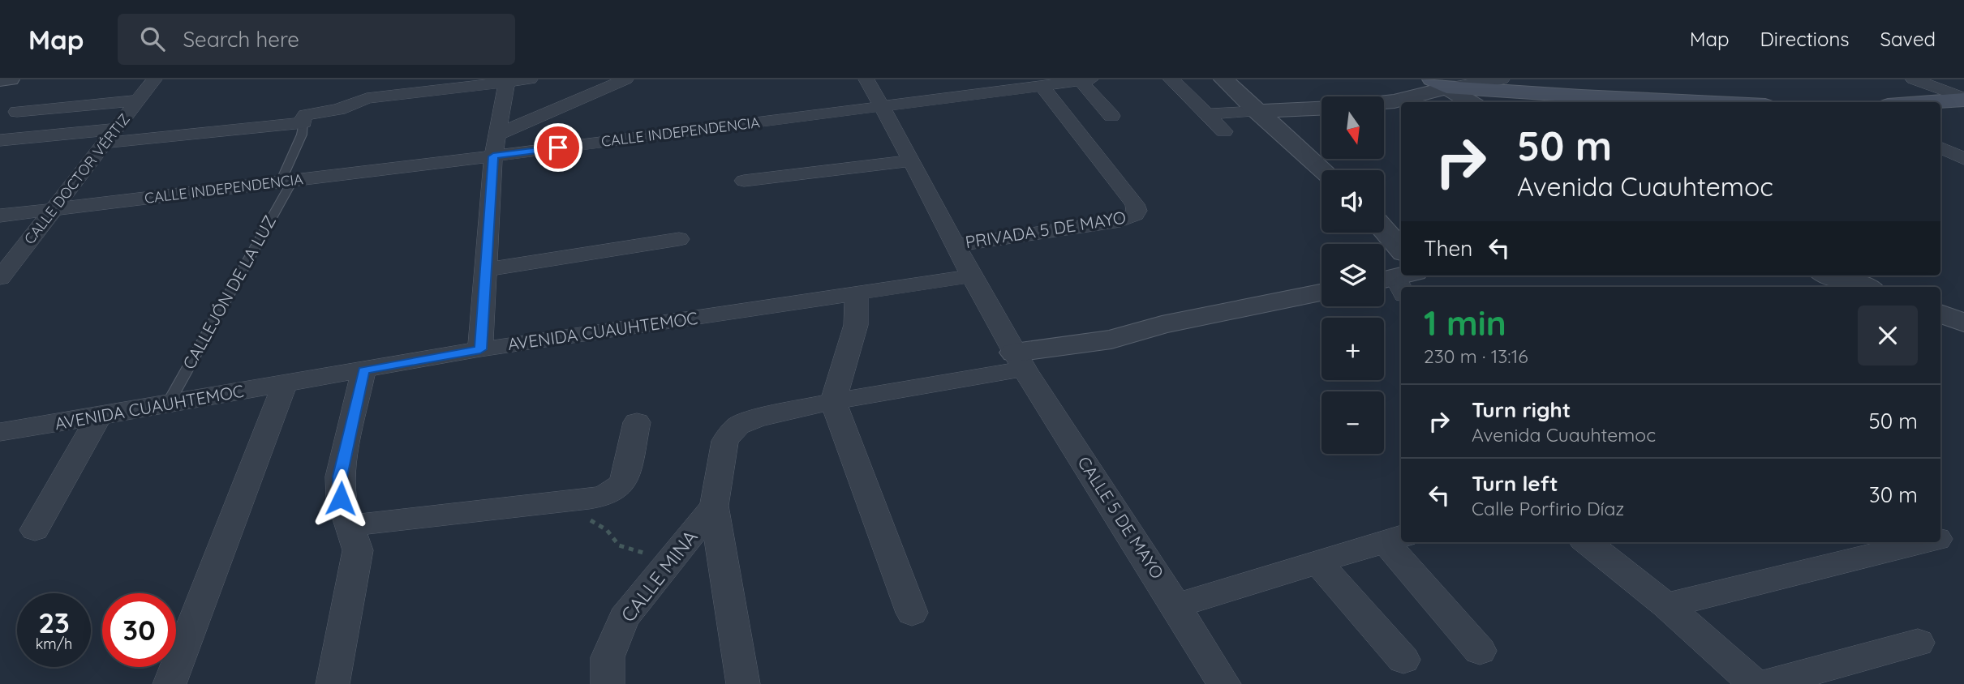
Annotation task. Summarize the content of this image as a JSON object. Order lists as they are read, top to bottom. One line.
{"streets":{"street":["CALLE INDEPENDENCIA","CALLE DOCTOR VÉRTIZ","PRIVADA 5 DE MAYO","AVENIDA CUAUHTEMOC","CALLE 5 DE MAYO","CALLE MINA"],"lane":["CALLEJÓN DE LA LUZ"]},"crossings":[["CALLE INDEPENDENCIA","CALLE DOCTOR VÉRTIZ"],["CALLE INDEPENDENCIA","PRIVADA 5 DE MAYO"],["CALLE INDEPENDENCIA","CALLEJÓN DE LA LUZ"],["CALLE INDEPENDENCIA","CALLE 5 DE MAYO"],["PRIVADA 5 DE MAYO","CALLE 5 DE MAYO"],["CALLEJÓN DE LA LUZ","AVENIDA CUAUHTEMOC"],["AVENIDA CUAUHTEMOC","CALLE 5 DE MAYO"]],"north":"bottom","page":{"header":"Map","search":"Search here","nav":["Map","Directions","Saved"],"map_buttons":["+","−"],"turn":["50 m","Avenida Cuauhtemoc"],"then":"Then","heading":["1 min","230 m · 13:16"],"list":[{"name":"Turn right","note":"Avenida Cuauhtemoc","value":"50 m"},{"name":"Turn left","note":"Calle Porfirio Díaz","value":"30 m"}],"speed":"23 km/h","limit":"30"}}
